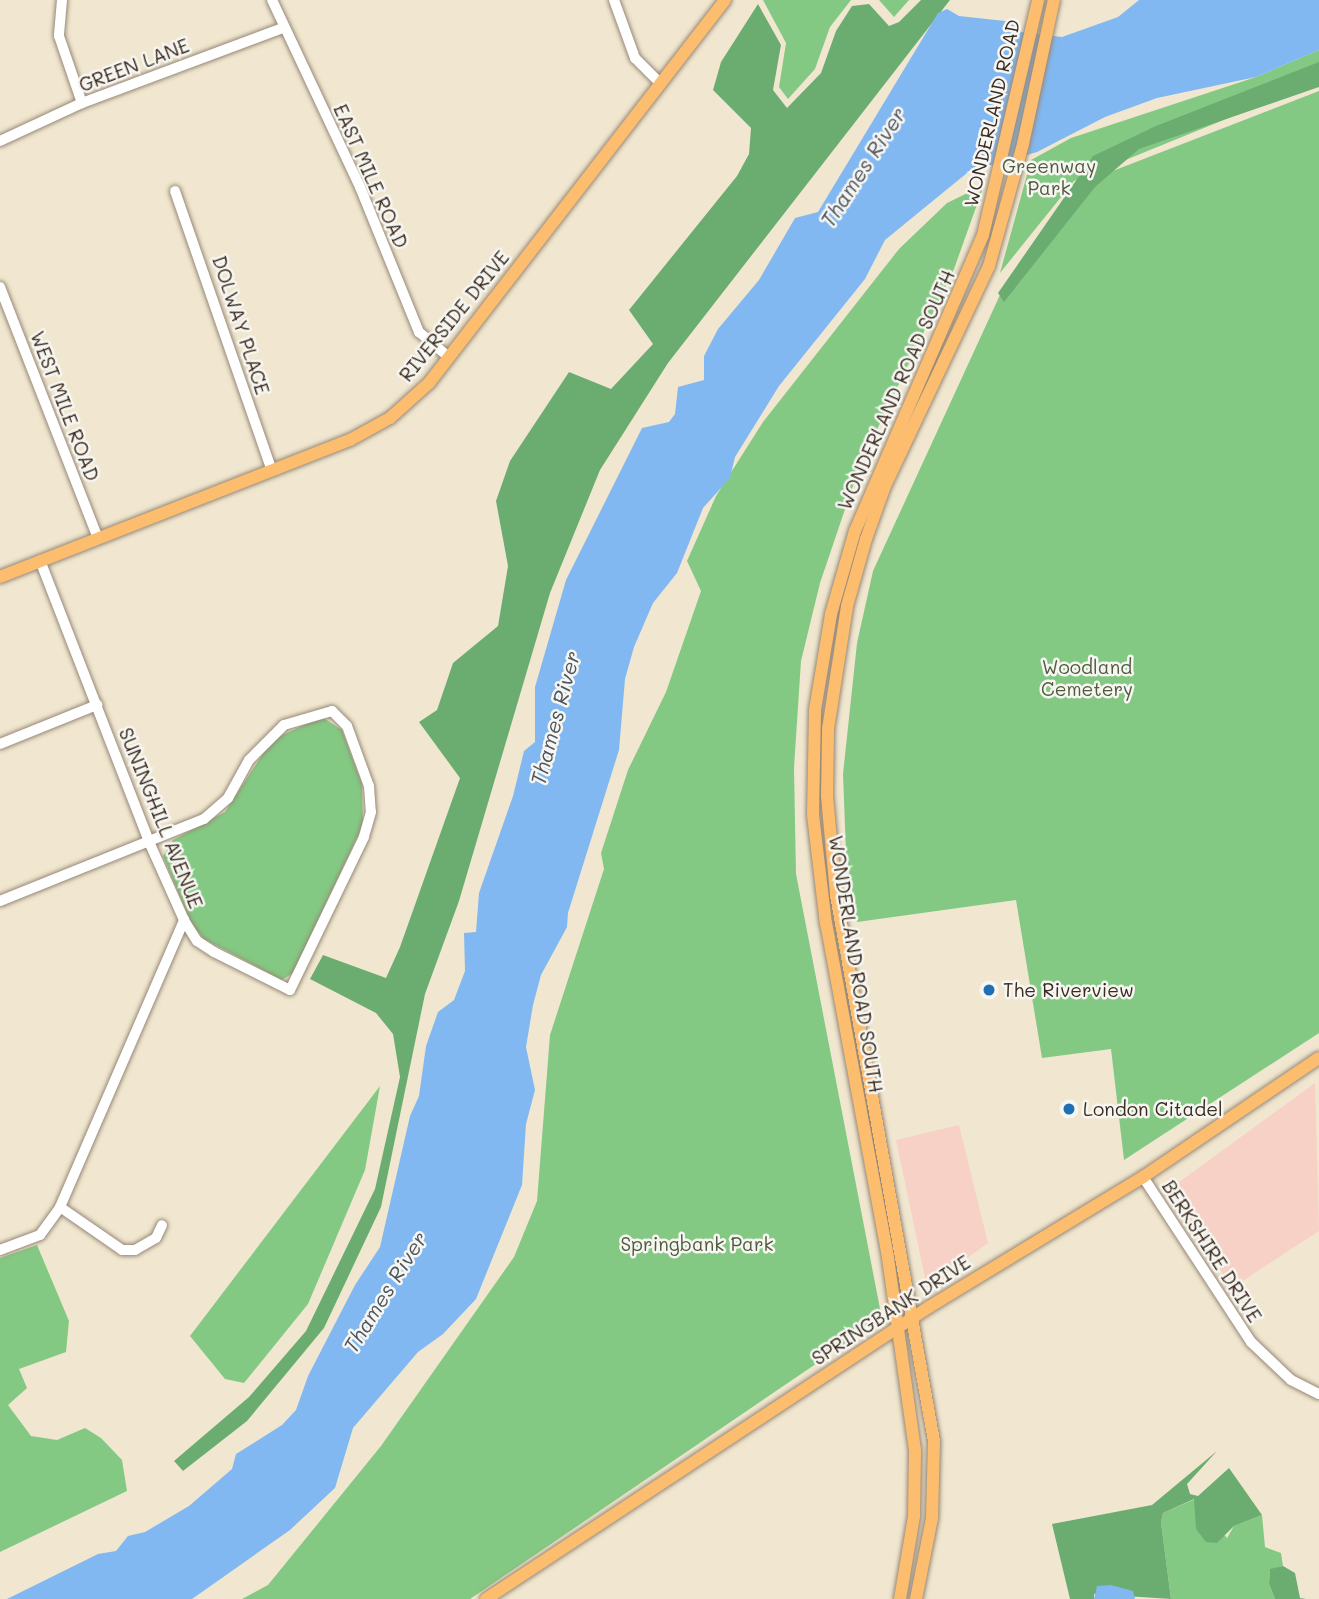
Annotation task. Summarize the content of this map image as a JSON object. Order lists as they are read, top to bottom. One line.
{"streets":{"main road":["WONDERLAND ROAD","RIVERSIDE DRIVE","WONDERLAND ROAD SOUTH","SPRINGBANK DRIVE"],"street":["GREEN LANE","EAST MILE ROAD","DOLWAY PLACE","WEST MILE ROAD","SUNINGHILL AVENUE","BERKSHIRE DRIVE"]},"crossings":[["GREEN LANE","EAST MILE ROAD"],["WONDERLAND ROAD","WONDERLAND ROAD SOUTH"],["EAST MILE ROAD","RIVERSIDE DRIVE"],["RIVERSIDE DRIVE","DOLWAY PLACE"],["RIVERSIDE DRIVE","WEST MILE ROAD"],["RIVERSIDE DRIVE","SUNINGHILL AVENUE"],["WONDERLAND ROAD SOUTH","SPRINGBANK DRIVE"],["BERKSHIRE DRIVE","SPRINGBANK DRIVE"]],"water":["Thames River"],"parks":["Greenway Park","Woodland Cemetery","Springbank Park"],"places":["The Riverview","London Citadel"]}
